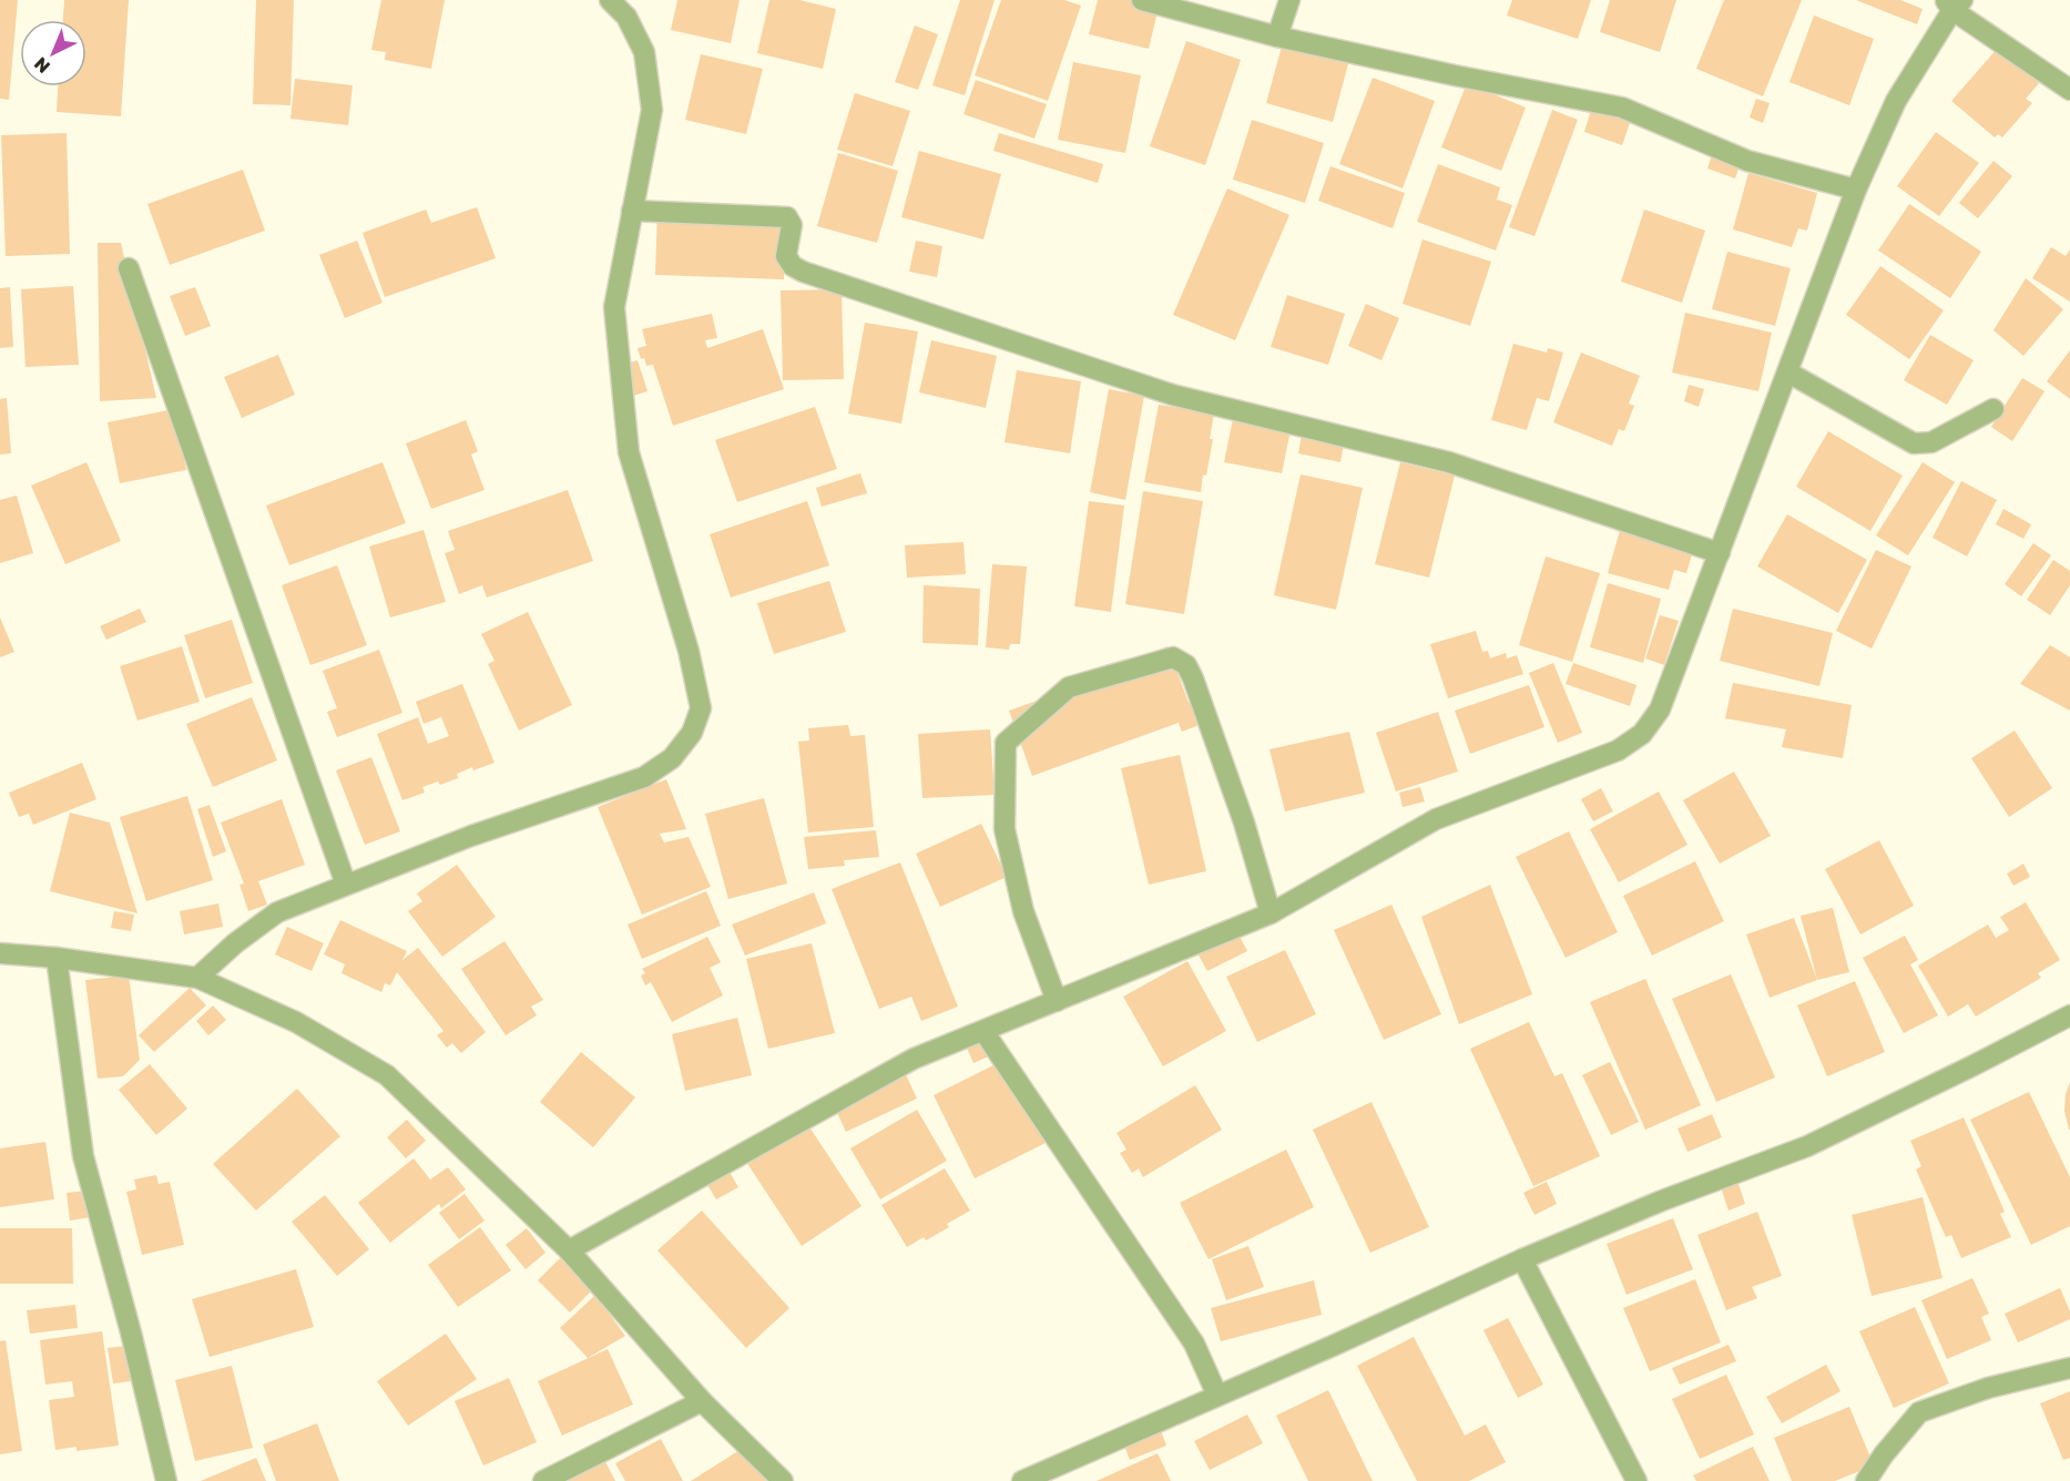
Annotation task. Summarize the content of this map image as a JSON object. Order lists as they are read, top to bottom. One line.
{"north":"bottom left"}
